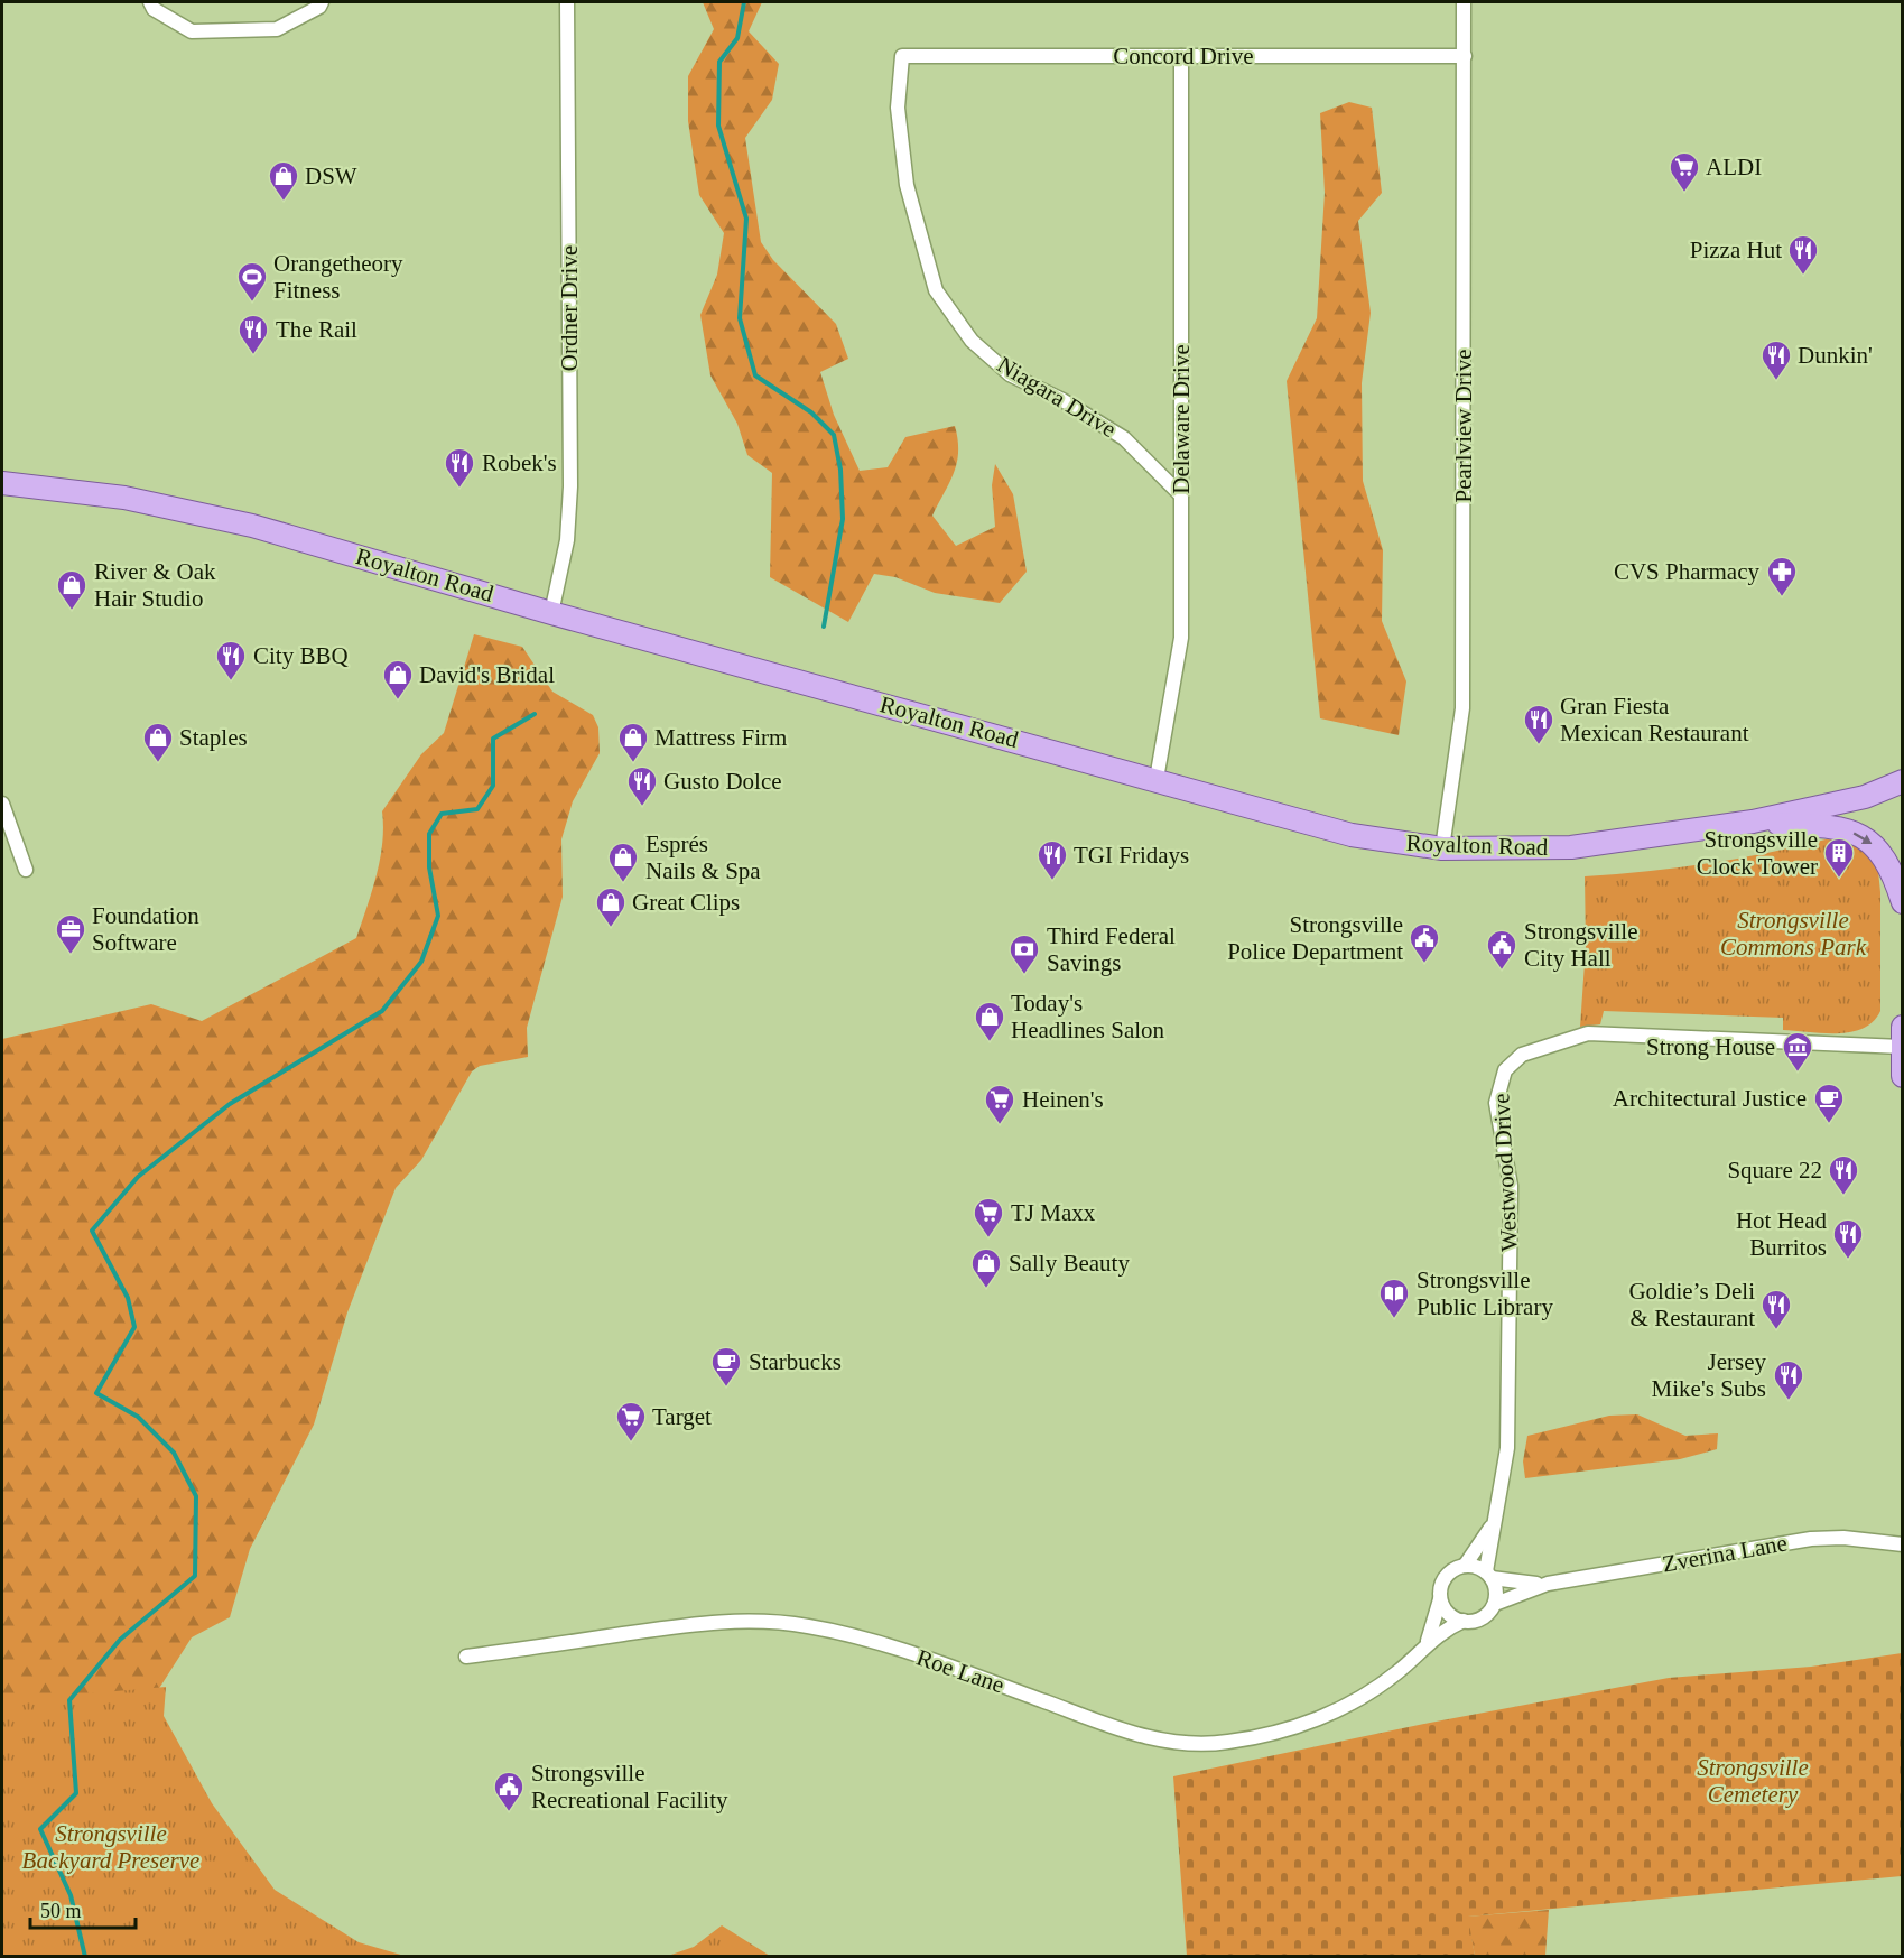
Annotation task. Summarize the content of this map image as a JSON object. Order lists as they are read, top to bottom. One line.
{"streets":{"main road":["Royalton Road"],"street":["Concord Drive","Ordner Drive","Niagara Drive","Delaware Drive","Pearlview Drive","Westwood Drive","Zverina Lane","Roe Lane"]},"crossings":[["Concord Drive","Niagara Drive"],["Concord Drive","Delaware Drive"],["Concord Drive","Pearlview Drive"],["Ordner Drive","Royalton Road"],["Niagara Drive","Delaware Drive"],["Delaware Drive","Royalton Road"],["Pearlview Drive","Royalton Road"],["Westwood Drive","Zverina Lane"],["Westwood Drive","Roe Lane"],["Zverina Lane","Roe Lane"]],"parks":["Strongsville Commons Park","Strongsville Cemetery","Strongsville Backyard Preserve"],"places":{"supermarket":["ALDI","Heinen's","TJ Maxx","Target"],"shop":["DSW","River & Oak Hair Studio","David's Bridal","Staples","Mattress Firm","Esprés Nails & Spa","Great Clips","Today's Headlines Salon","Sally Beauty"],"restaurant":["Pizza Hut","The Rail","Dunkin'","Robek's","City BBQ","Gran Fiesta Mexican Restaurant","Gusto Dolce","TGI Fridays","Square 22","Hot Head Burritos","Goldie’s Deli & Restaurant","Jersey Mike's Subs"],"sports":["Orangetheory Fitness"],"pharmacy":["CVS Pharmacy"],"building":["Strongsville Clock Tower"],"office":["Foundation Software"],"public building":["Strongsville Police Department","Strongsville City Hall","Strongsville Recreational Facility"],"bank":["Third Federal Savings"],"museum":["Strong House"],"cafe":["Architectural Justice","Starbucks"],"library":["Strongsville Public Library"]},"scale_bar":"50 m"}
